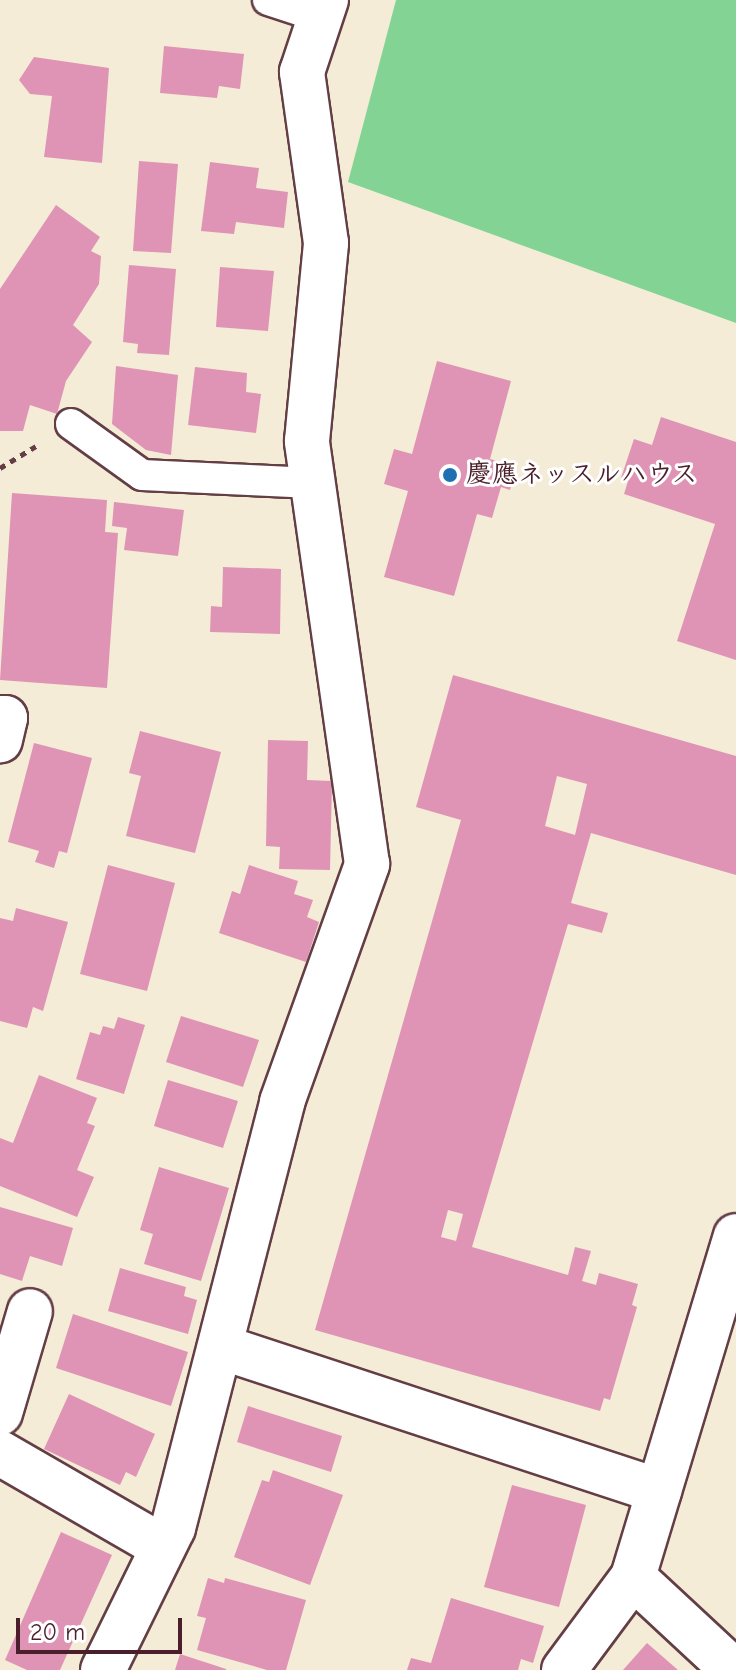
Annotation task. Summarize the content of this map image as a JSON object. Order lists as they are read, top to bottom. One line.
{"places":["慶應ネッスルハウス"],"scale_bar":"20 m"}
